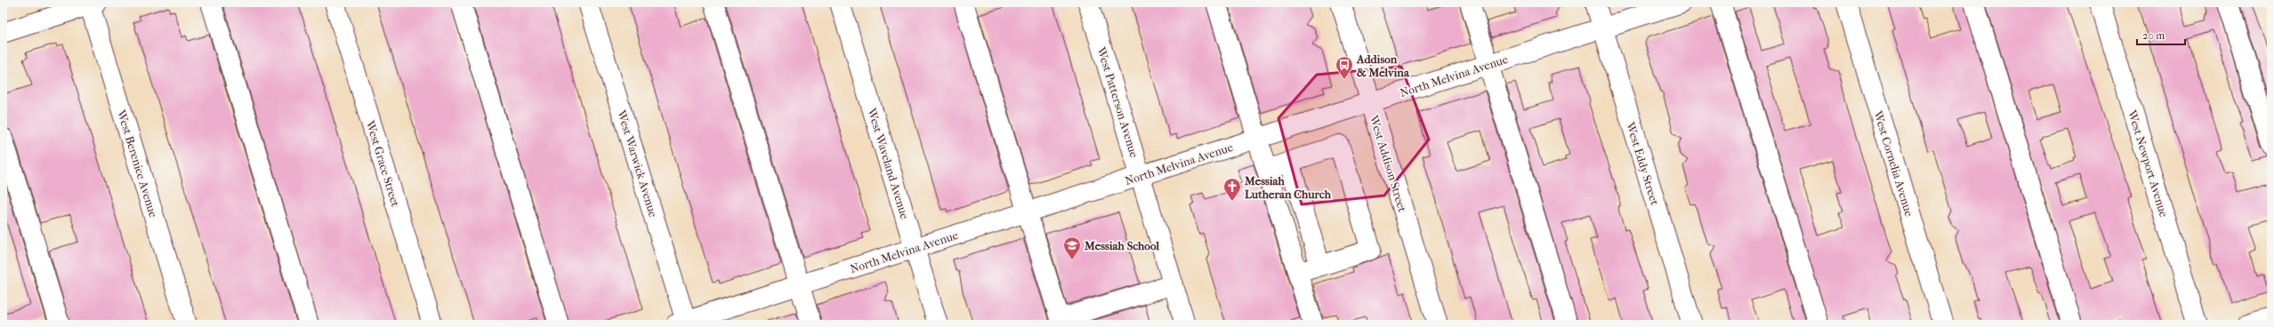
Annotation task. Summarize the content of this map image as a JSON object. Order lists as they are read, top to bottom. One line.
{"streets":{"street":["North Melvina Avenue","West Patterson Avenue","West Berenice Avenue","West Grace Street","West Warwick Avenue","West Waveland Avenue","West Addison Street","West Eddy Street","West Cornelia Avenue","West Newport Avenue"]},"crossings":[["North Melvina Avenue","West Patterson Avenue"],["North Melvina Avenue","West Warwick Avenue"],["North Melvina Avenue","West Waveland Avenue"],["North Melvina Avenue","West Addison Street"],["North Melvina Avenue","West Eddy Street"]],"places":{"bus stop":["Addison & Melvina"],"church":["Messiah Lutheran Church"],"school or university":["Messiah School"]},"scale_bar":"20 m"}
